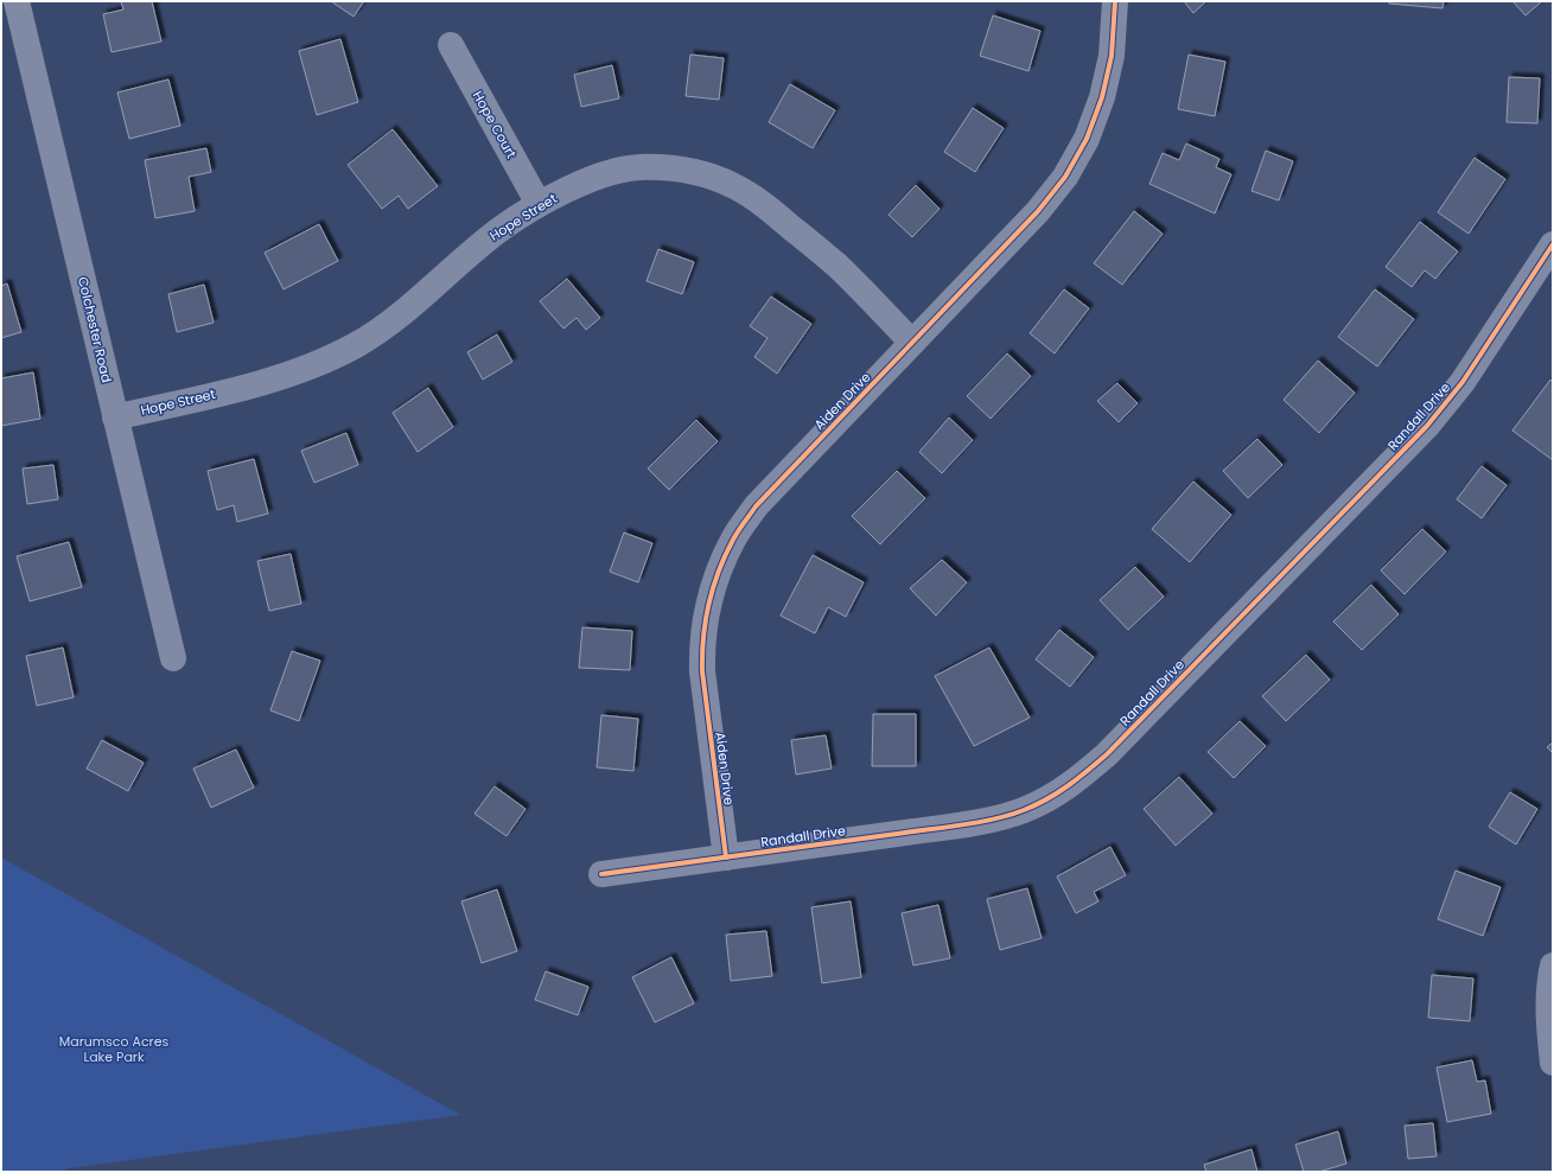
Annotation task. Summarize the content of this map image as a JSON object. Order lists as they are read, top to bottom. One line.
{"streets":{"street":["Hope Court","Hope Street","Colchester Road","Aiden Drive","Randall Drive"]},"crossings":[["Hope Court","Hope Street"],["Hope Street","Colchester Road"],["Hope Street","Aiden Drive"],["Aiden Drive","Randall Drive"]],"parks":["Marumsco Acres Lake Park"]}
